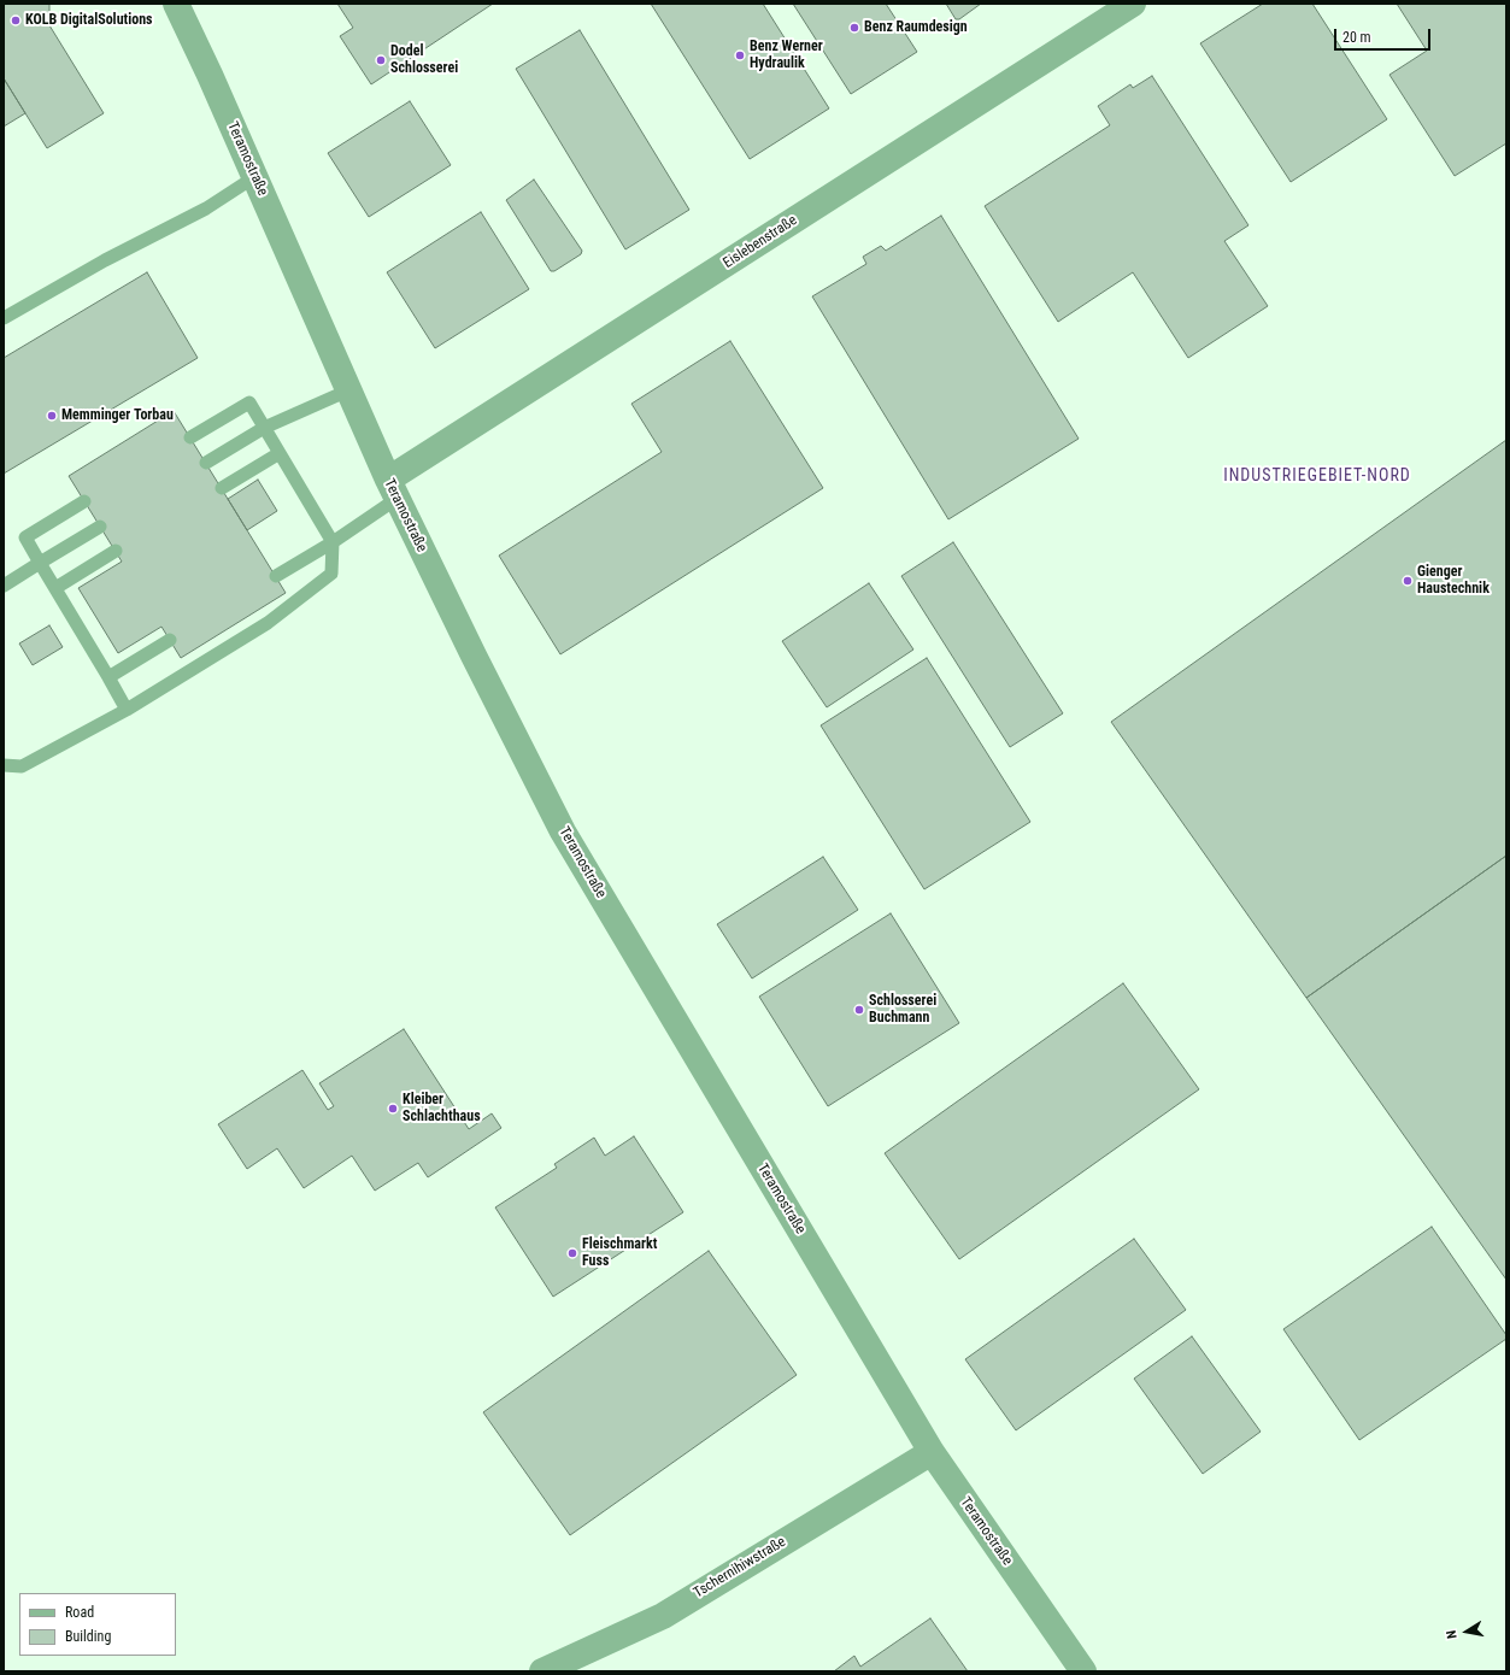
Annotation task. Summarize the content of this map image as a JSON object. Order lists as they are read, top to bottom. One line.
{"streets":{"street":["Teramostraße","Eislebenstraße","Tschernihiwstraße"]},"crossings":[["Teramostraße","Eislebenstraße"],["Teramostraße","Tschernihiwstraße"]],"districts":["INDUSTRIEGEBIET-NORD"],"places":["KOLB DigitalSolutions","Benz Raumdesign","Benz Werner Hydraulik","Dodel Schlosserei","Memminger Torbau","Gienger Haustechnik","Schlosserei Buchmann","Kleiber Schlachthaus","Fleischmarkt Fuss"],"legend":["Road","Building"],"scale_bar":"20 m","north":"left"}
